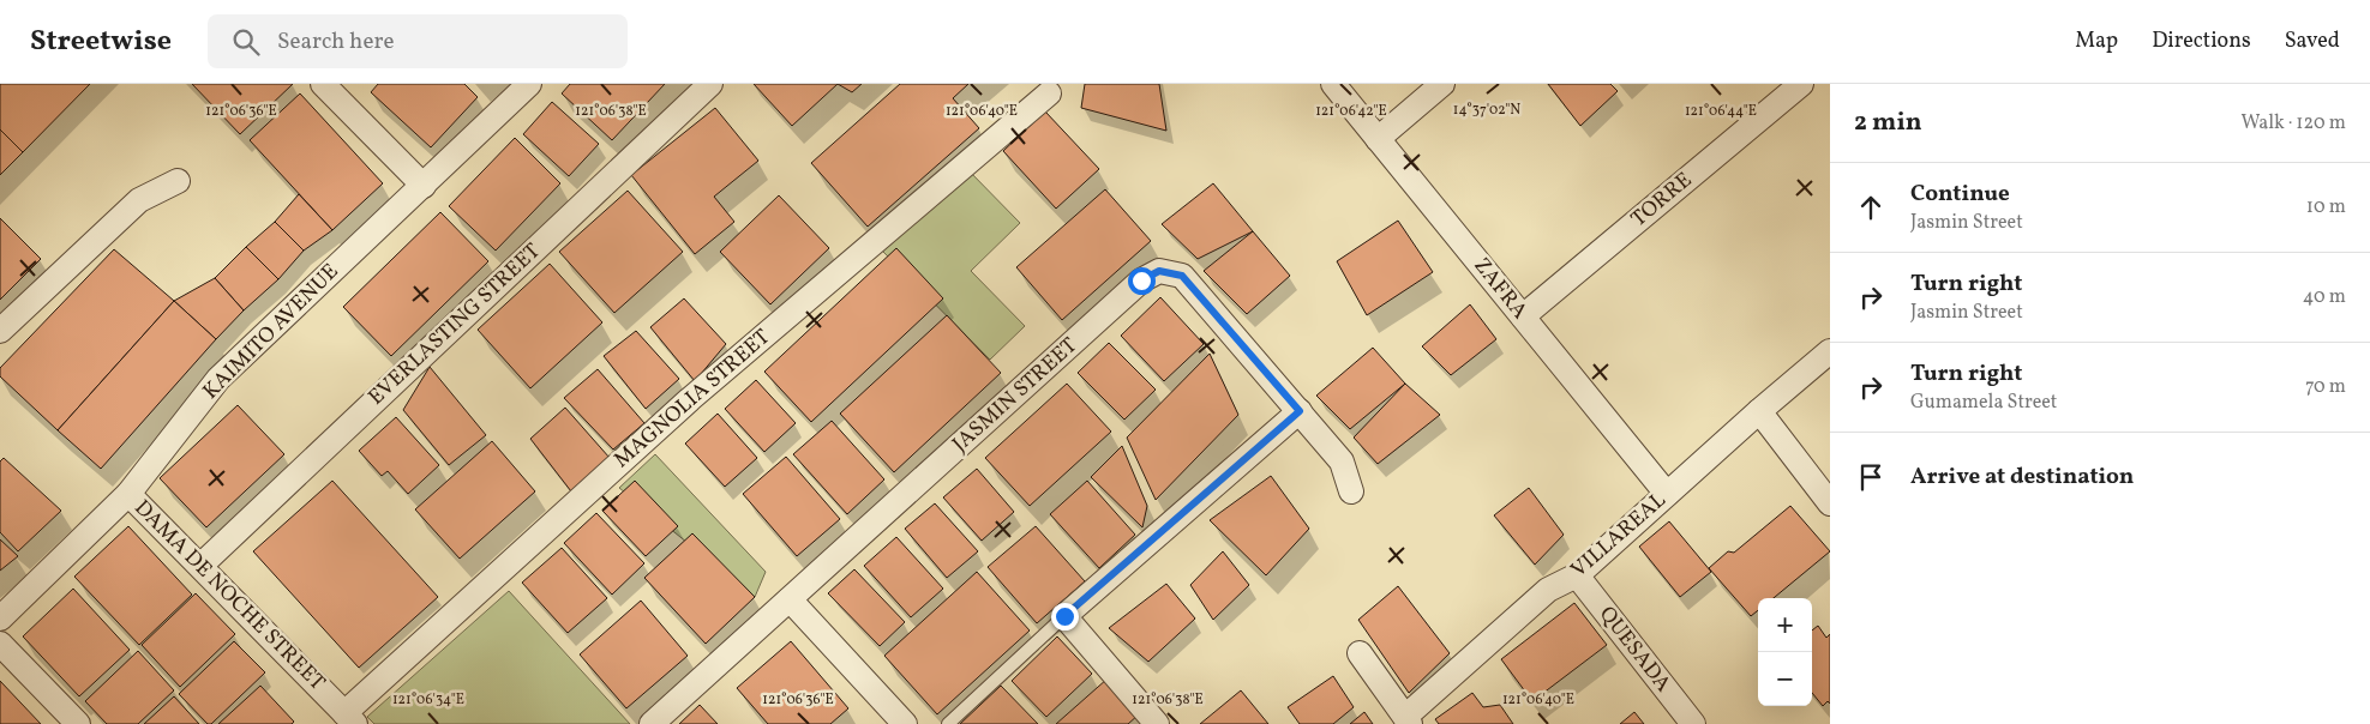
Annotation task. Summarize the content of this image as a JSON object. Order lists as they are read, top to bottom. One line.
{"streets":{"street":["TORRE","ZAFRA","EVERLASTING STREET","KAIMITO AVENUE","JASMIN STREET","MAGNOLIA STREET","VILLAREAL","DAMA DE NOCHE STREET","QUESADA"]},"crossings":[["TORRE","ZAFRA"],["ZAFRA","VILLAREAL"],["EVERLASTING STREET","DAMA DE NOCHE STREET"],["KAIMITO AVENUE","DAMA DE NOCHE STREET"],["MAGNOLIA STREET","DAMA DE NOCHE STREET"],["VILLAREAL","QUESADA"]],"page":{"header":"Streetwise","search":"Search here","nav":["Map","Directions","Saved"],"heading":["2 min","Walk · 120 m"],"list":[["Continue","Jasmin Street","10 m"],["Turn right","Jasmin Street","40 m"],["Turn right","Gumamela Street","70 m"],"Arrive at destination"],"map_buttons":["+","−"]},"coordinates":["14°37'02\"N","121°06'36\"E","121°06'38\"E","121°06'40\"E","121°06'42\"E","121°06'44\"E","121°06'34\"E"]}
